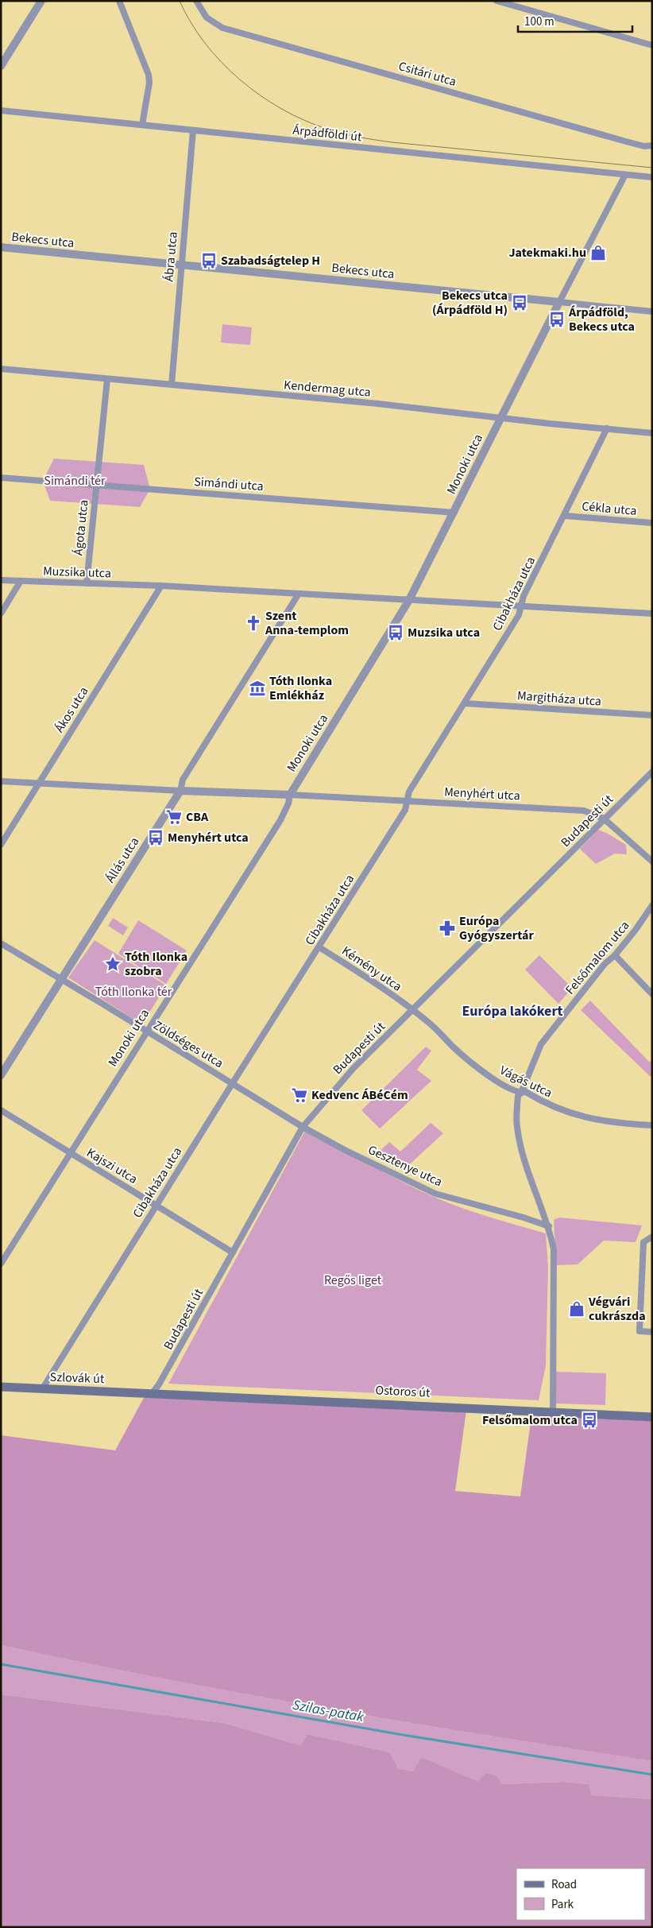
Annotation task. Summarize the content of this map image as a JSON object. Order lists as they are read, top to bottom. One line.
{"streets":{"main road":["Szlovák út","Ostoros út"],"street":["Csitári utca","Árpádföldi út","Bekecs utca","Ábra utca","Kendermag utca","Monoki utca","Simándi utca","Cékla utca","Ágota utca","Muzsika utca","Cibakháza utca","Margitháza utca","Ákos utca","Menyhért utca","Budapesti út","Állás utca","Felsőmalom utca","Kémény utca","Zöldséges utca","Vágás utca","Kajszi utca","Gesztenye utca"]},"crossings":[["Árpádföldi út","Ábra utca"],["Árpádföldi út","Monoki utca"],["Bekecs utca","Ábra utca"],["Bekecs utca","Monoki utca"],["Ábra utca","Kendermag utca"],["Kendermag utca","Monoki utca"],["Kendermag utca","Ágota utca"],["Kendermag utca","Cibakháza utca"],["Monoki utca","Simándi utca"],["Monoki utca","Muzsika utca"],["Monoki utca","Menyhért utca"],["Monoki utca","Zöldséges utca"],["Monoki utca","Kajszi utca"],["Simándi utca","Ágota utca"],["Cékla utca","Cibakháza utca"],["Ágota utca","Muzsika utca"],["Muzsika utca","Cibakháza utca"],["Muzsika utca","Ákos utca"],["Muzsika utca","Állás utca"],["Cibakháza utca","Margitháza utca"],["Cibakháza utca","Menyhért utca"],["Cibakháza utca","Kémény utca"],["Cibakháza utca","Zöldséges utca"],["Cibakháza utca","Kajszi utca"],["Cibakháza utca","Szlovák út"],["Ákos utca","Menyhért utca"],["Menyhért utca","Budapesti út"],["Menyhért utca","Állás utca"],["Budapesti út","Kémény utca"],["Budapesti út","Zöldséges utca"],["Budapesti út","Vágás utca"],["Budapesti út","Kajszi utca"],["Budapesti út","Gesztenye utca"],["Budapesti út","Szlovák út"],["Budapesti út","Ostoros út"],["Állás utca","Zöldséges utca"],["Felsőmalom utca","Vágás utca"],["Felsőmalom utca","Gesztenye utca"],["Felsőmalom utca","Ostoros út"],["Kémény utca","Vágás utca"],["Zöldséges utca","Gesztenye utca"],["Szlovák út","Ostoros út"]],"districts":["Európa lakókert"],"water":["Szilas-patak"],"parks":["Simándi tér","Tóth Ilonka tér","Regős liget"],"places":{"shop":["Jatekmaki.hu","Végvári cukrászda"],"bus stop":["Szabadságtelep H","Bekecs utca (Árpádföld H)","Árpádföld, Bekecs utca","Muzsika utca","Menyhért utca","Felsőmalom utca"],"church":["Szent Anna-templom"],"museum":["Tóth Ilonka Emlékház"],"supermarket":["CBA","Kedvenc ÁBéCém"],"pharmacy":["Európa Gyógyszertár"],"place":["Tóth Ilonka szobra"]},"legend":["Road","Park"],"scale_bar":"100 m"}
